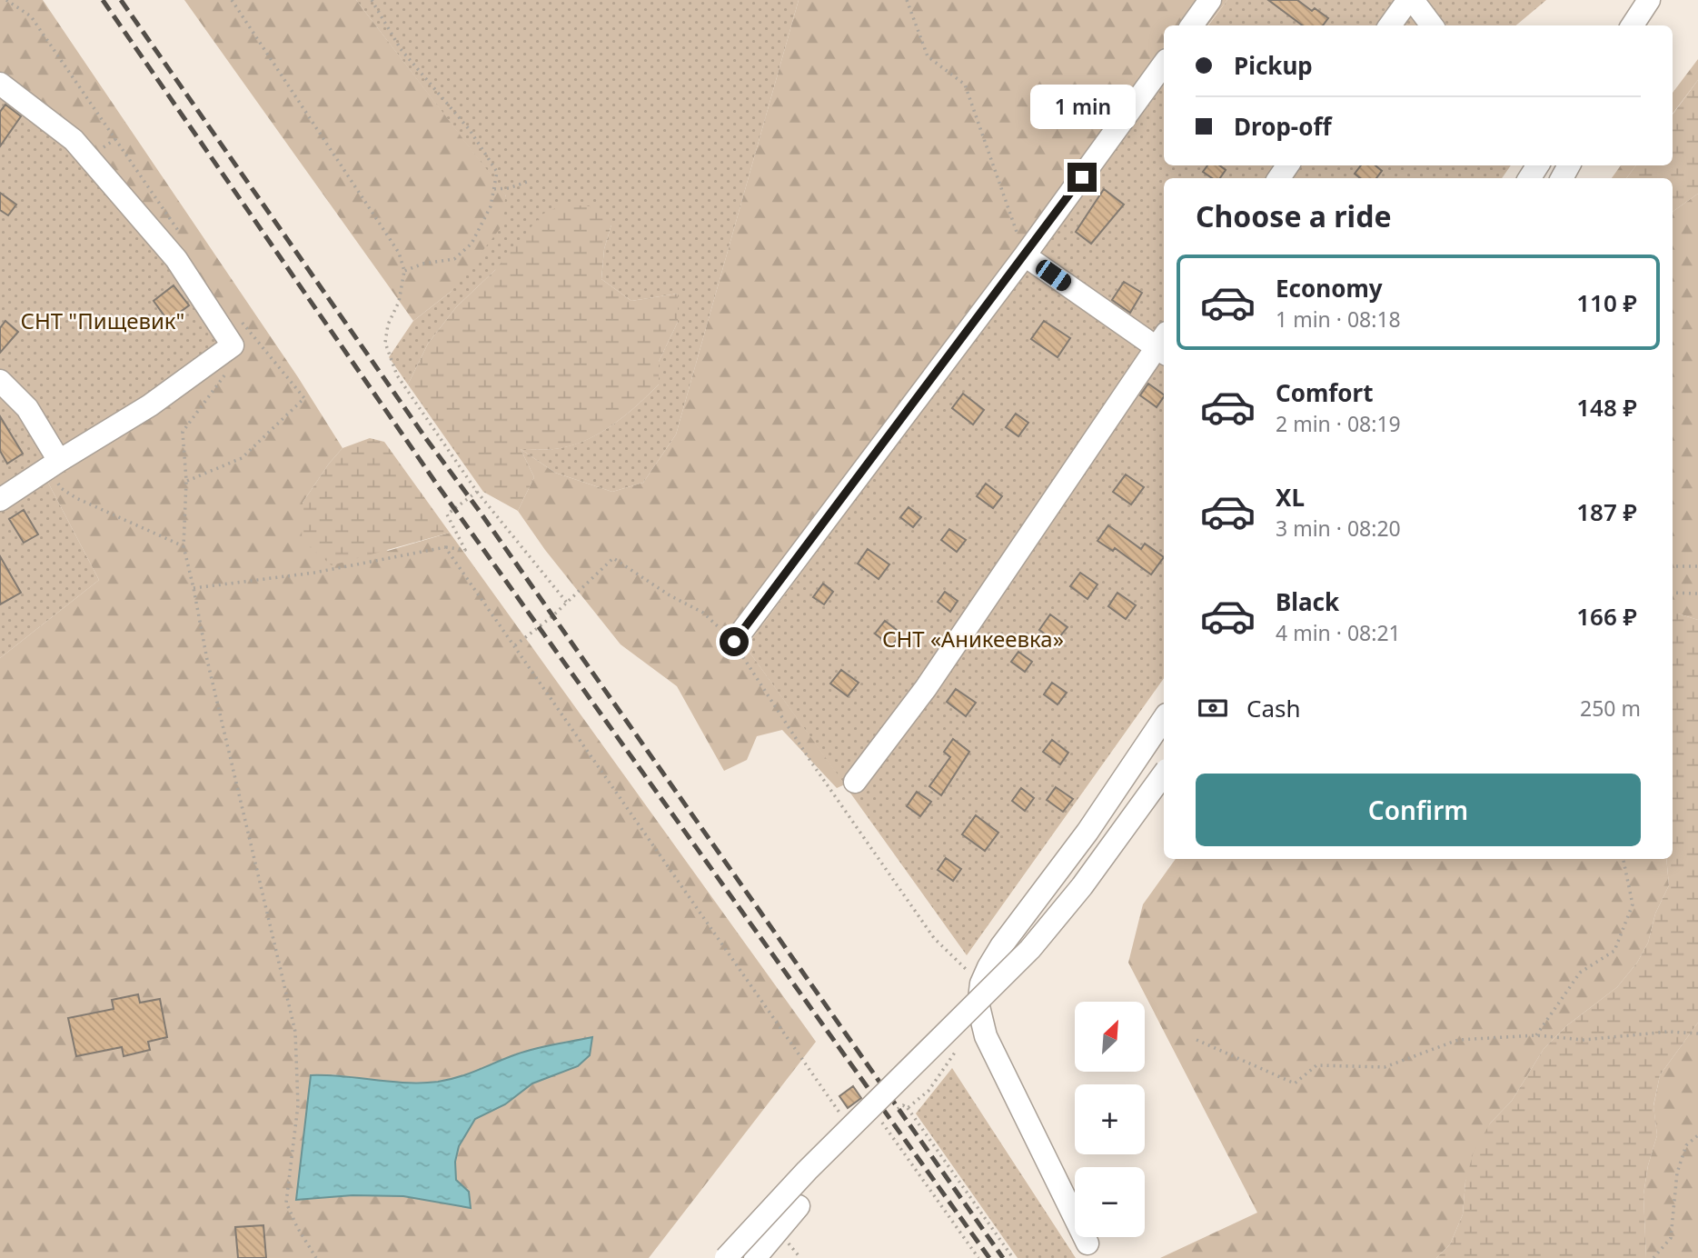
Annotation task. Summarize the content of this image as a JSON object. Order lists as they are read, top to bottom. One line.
{"parks":["СНТ \"Пищевик\"","СНТ «Аникеевка»"],"north":"top right","page":{"banner":["Pickup","Drop-off"],"bubble":"1 min","heading":"Choose a ride","list":[{"name":"Economy","note":"1 min · 08:18","value":"110 ₽"},{"name":"Comfort","note":"2 min · 08:19","value":"148 ₽"},{"name":"XL","note":"3 min · 08:20","value":"187 ₽"},{"name":"Black","note":"4 min · 08:21","value":"166 ₽"}],"pay":["Cash","250 m"],"buttons":"Confirm","map_buttons":["+","−"]}}
